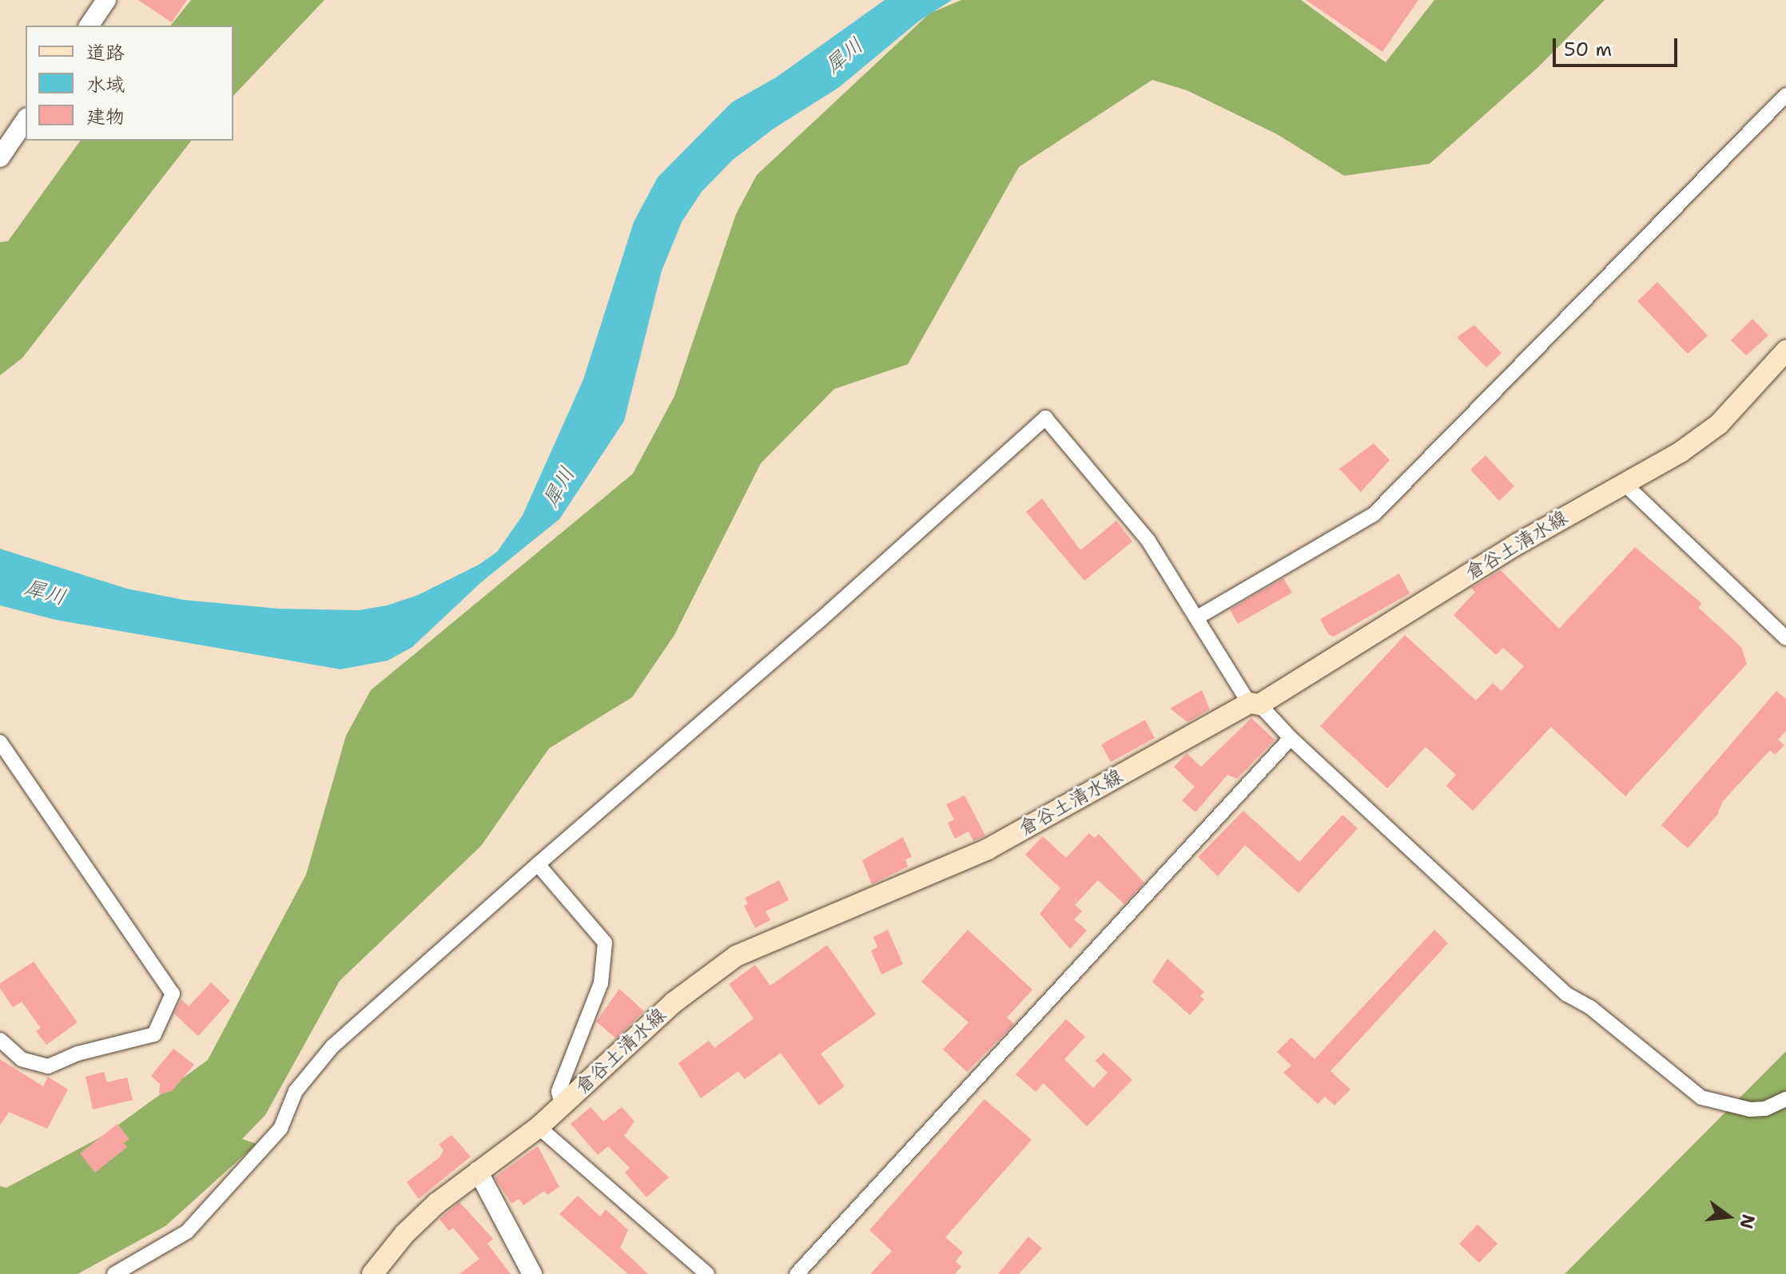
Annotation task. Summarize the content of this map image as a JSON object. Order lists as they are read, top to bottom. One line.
{"streets":{"main road":["倉谷土清水線"]},"water":["犀川"],"legend":["道路","水域","建物"],"scale_bar":"50 m","north":"right"}
